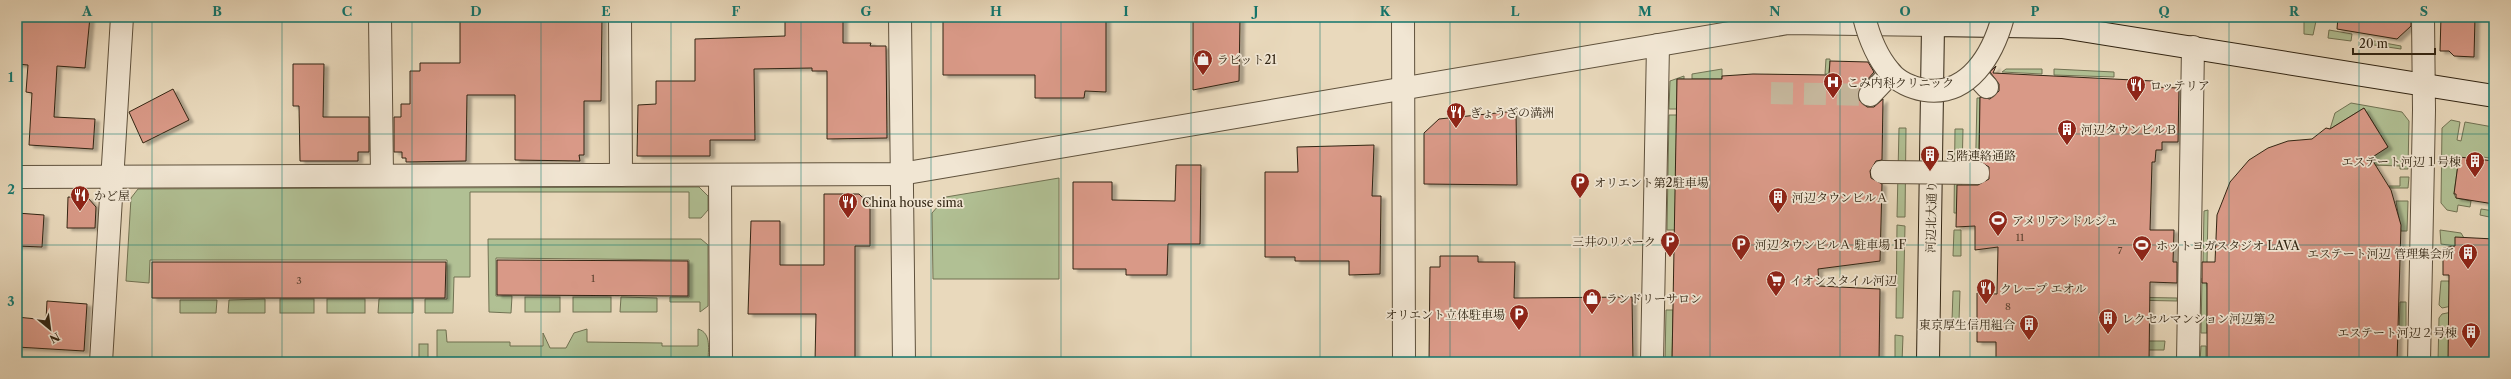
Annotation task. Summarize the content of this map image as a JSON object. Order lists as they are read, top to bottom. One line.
{"streets":{"street":["河辺北大通り"]},"places":{"shop":["ラビット21","ランドリーサロン"],"hospital":["こみ内科クリニック"],"restaurant":["ロッテリア","ぎょうざの満洲","かど屋","China house sima","クレープ エオル"],"building":["河辺タウンビルＢ","５階連絡通路","エステート河辺１号棟","河辺タウンビルＡ","エステート河辺 管理集会所","レクセルマンション河辺第２","東京厚生信用組合","エステート河辺２号棟"],"parking":["オリエント第2駐車場","三井のリパーク","河辺タウンビルＡ 駐車場 1F","オリエント立体駐車場"],"sports":["アメリアンドルジュ","ホットヨガスタジオ LAVA"],"supermarket":["イオンスタイル河辺"]},"house_numbers":["11","7","1","3","8"],"scale_bar":"20 m","north":"bottom right","grid":{"columns":["A","B","C","D","E","F","G","H","I","J","K","L","M","N","O","P","Q","R","S"],"rows":["1","2","3"]}}
